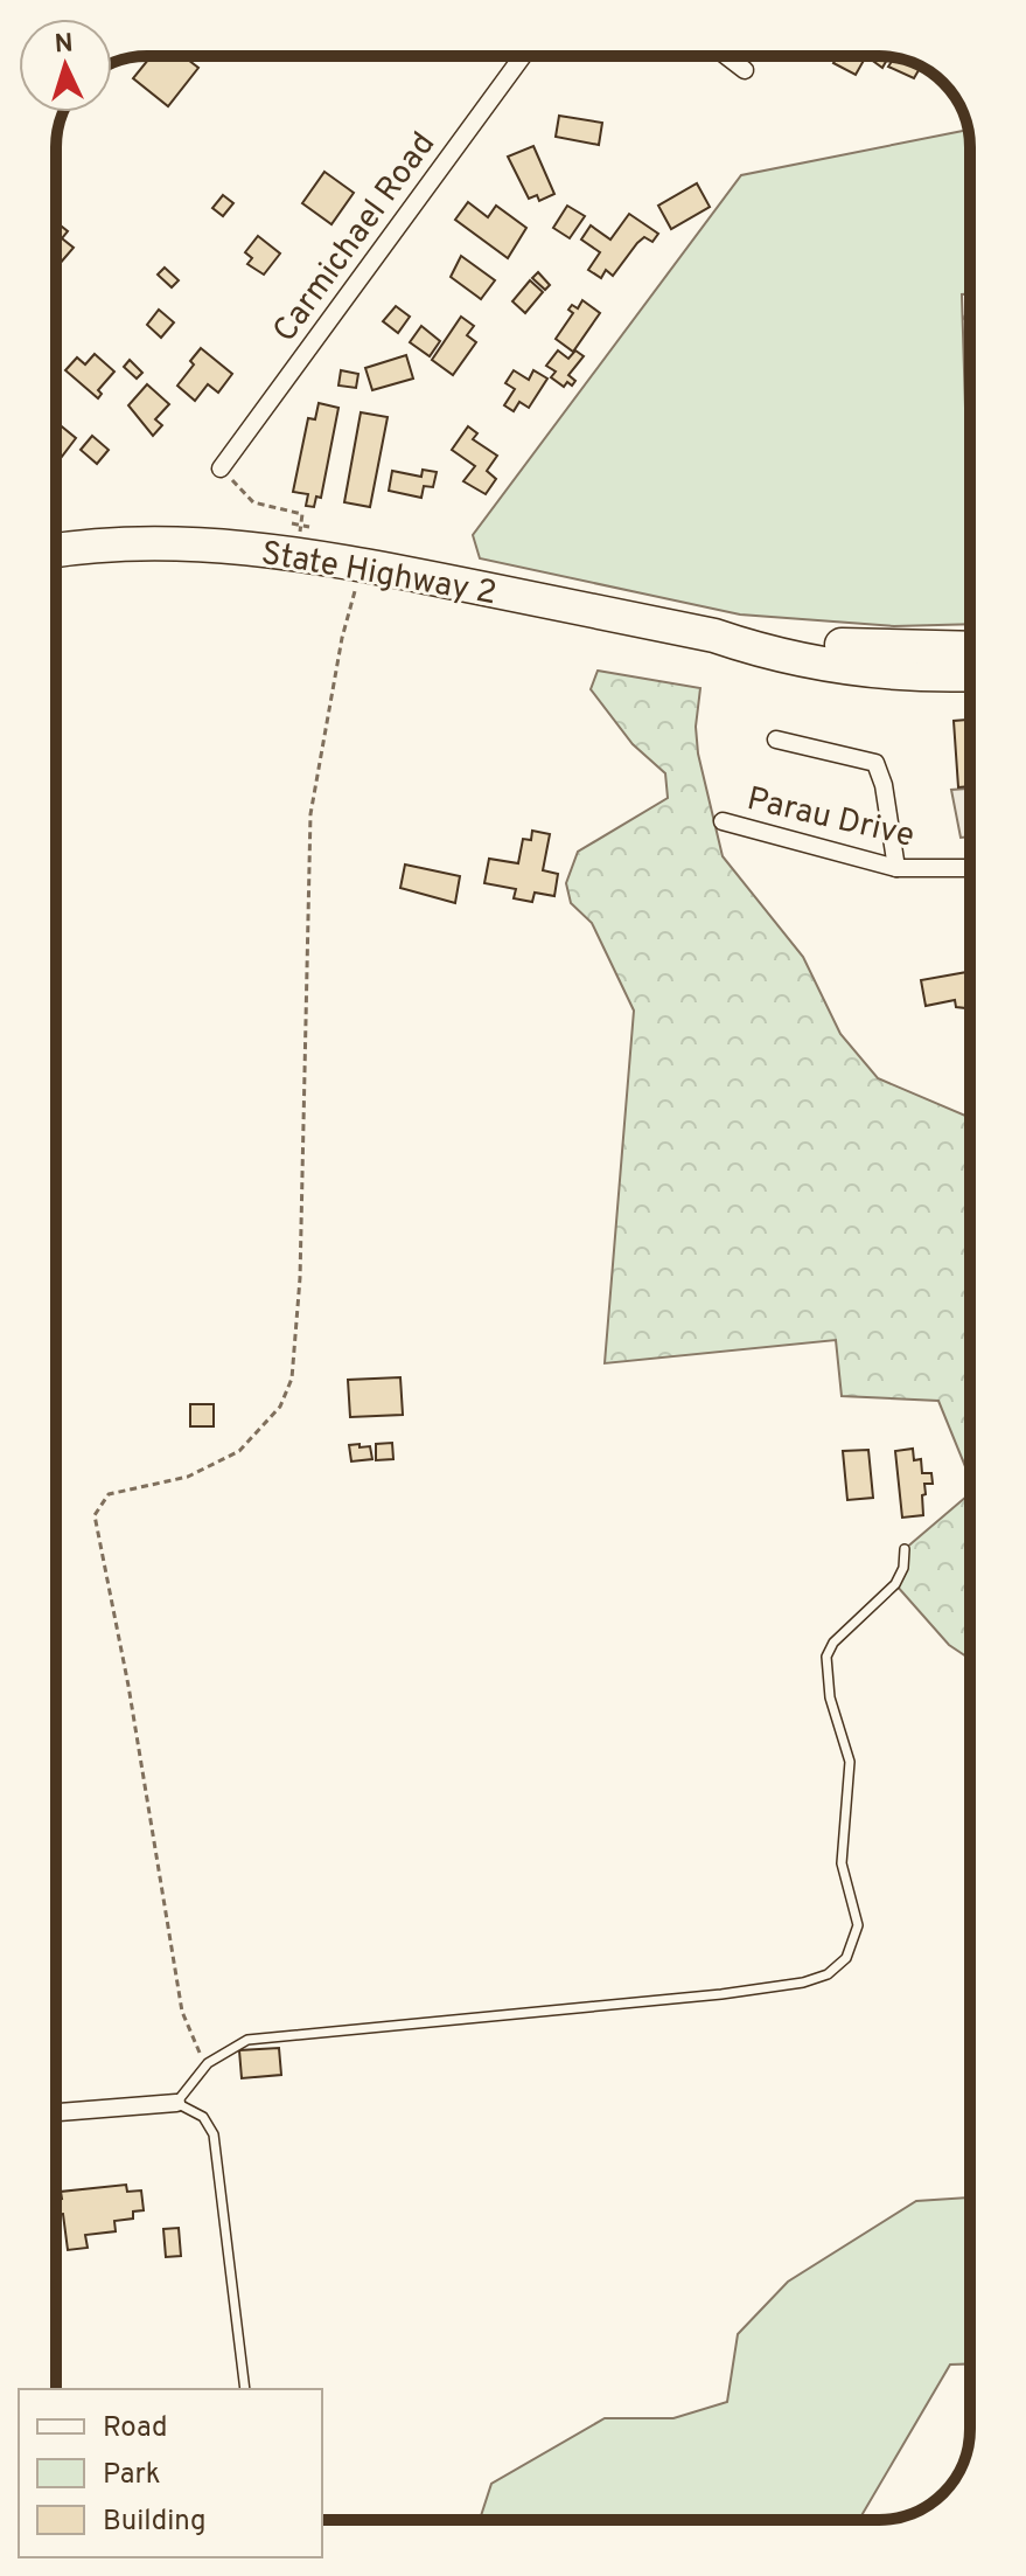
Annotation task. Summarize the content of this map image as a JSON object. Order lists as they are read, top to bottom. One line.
{"streets":{"highway":["State Highway 2"],"street":["Carmichael Road","Parau Drive"]},"legend":["Road","Park","Building"],"north":"top"}
